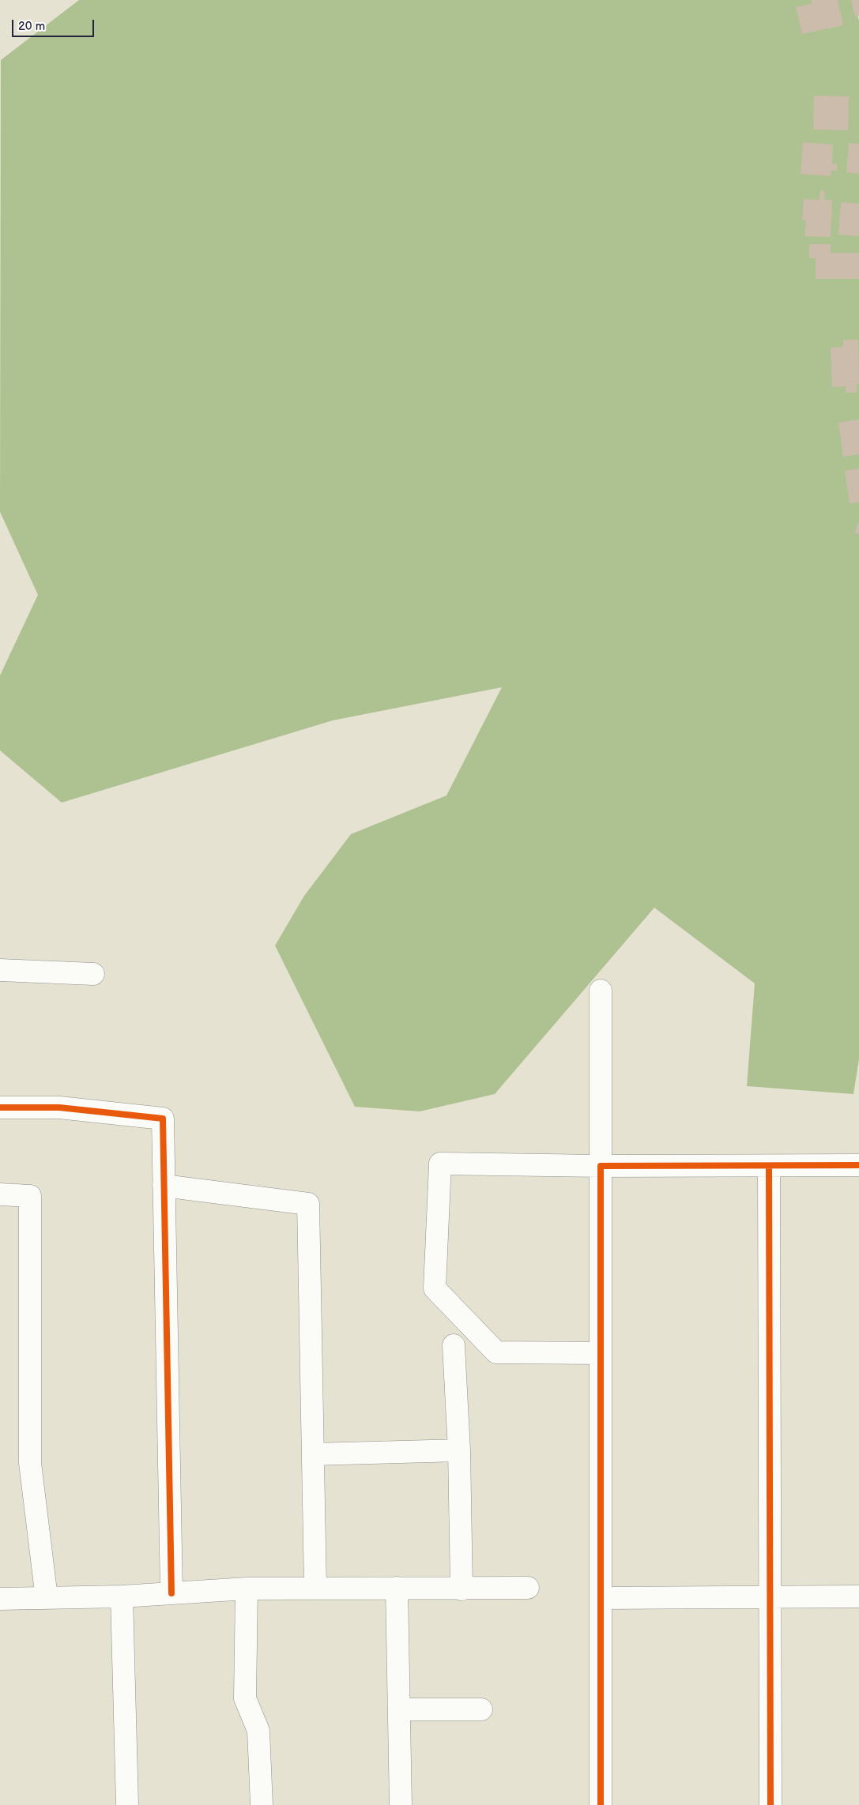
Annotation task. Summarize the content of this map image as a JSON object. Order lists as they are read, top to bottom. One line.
{"scale_bar":"20 m"}
